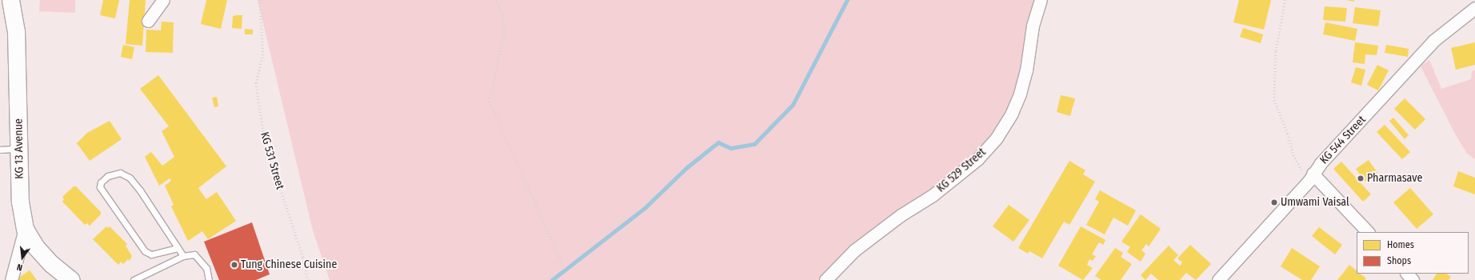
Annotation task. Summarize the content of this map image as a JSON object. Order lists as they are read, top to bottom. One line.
{"streets":{"street":["KG 544 Street","KG 13 Avenue","KG 529 Street"],"path":["KG 531 Street"]},"places":["Pharmasave","Umwami Vaisal","Tung Chinese Cuisine"],"legend":["Homes","Shops"],"north":"bottom"}
